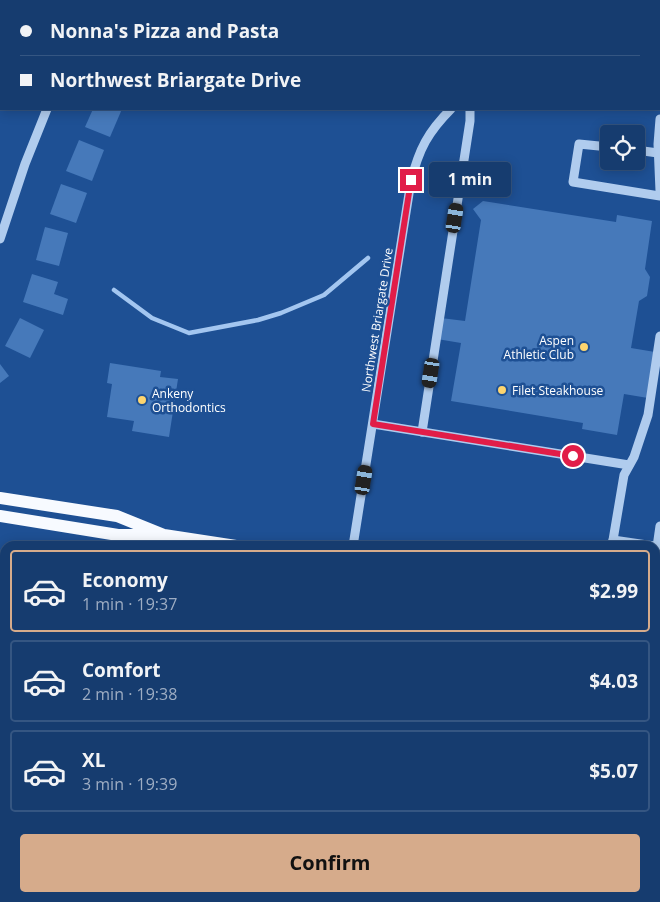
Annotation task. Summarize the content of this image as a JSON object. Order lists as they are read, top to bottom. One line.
{"streets":{"street":["Northwest Briargate Drive"]},"places":["Aspen Athletic Club","Filet Steakhouse","Ankeny Orthodontics"],"page":{"banner":["Nonna's Pizza and Pasta","Northwest Briargate Drive"],"bubble":"1 min","list":[{"name":"Economy","note":"1 min · 19:37","value":"$2.99"},{"name":"Comfort","note":"2 min · 19:38","value":"$4.03"},{"name":"XL","note":"3 min · 19:39","value":"$5.07"}],"buttons":"Confirm"}}
